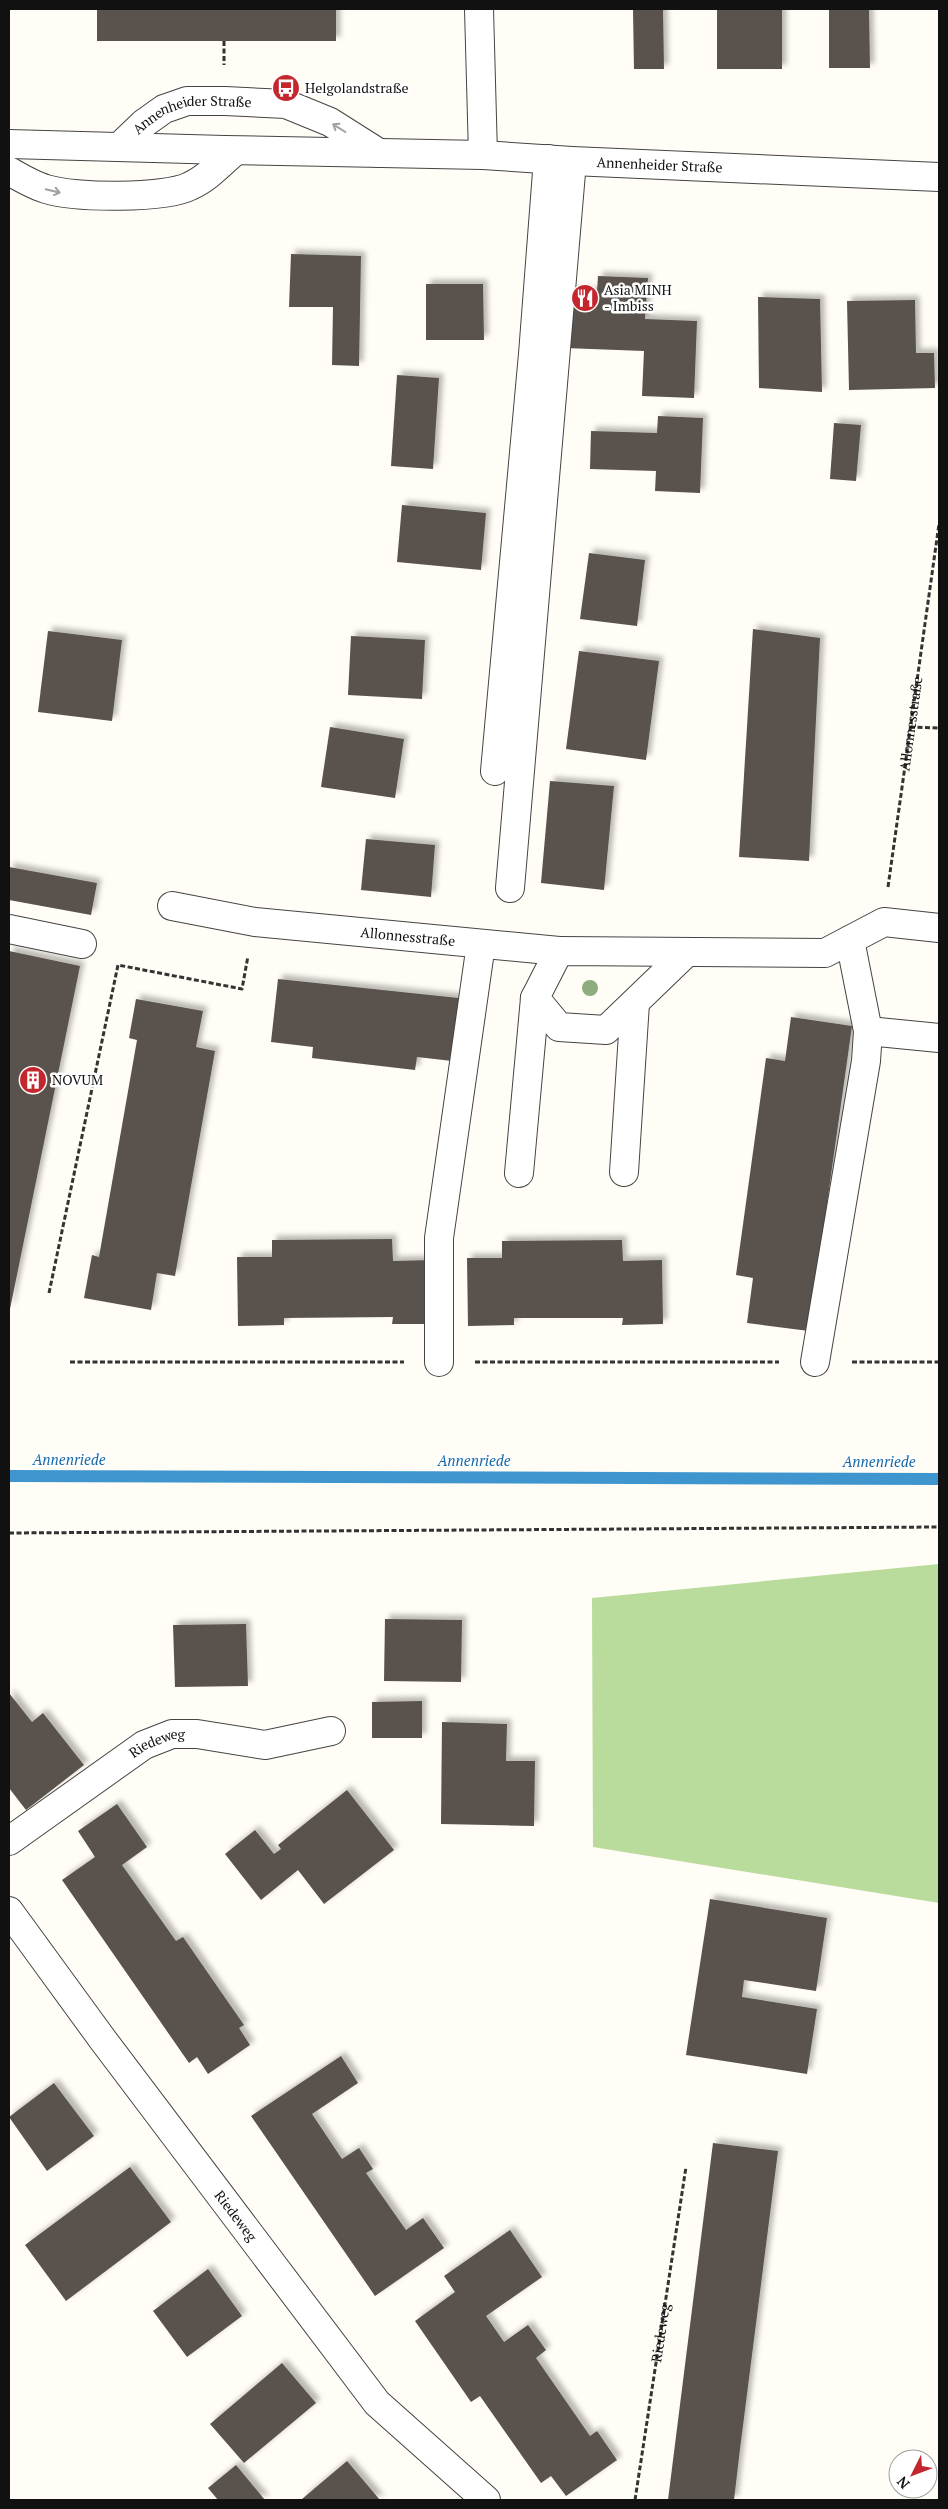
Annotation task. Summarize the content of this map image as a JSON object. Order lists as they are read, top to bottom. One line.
{"streets":{"street":["Annenheider Straße","Allonnesstraße","Riedeweg"]},"water":["Annenriede"],"places":{"bus stop":["Helgolandstraße"],"restaurant":["Asia MINH - Imbiss"],"building":["NOVUM"]},"north":"bottom left"}
